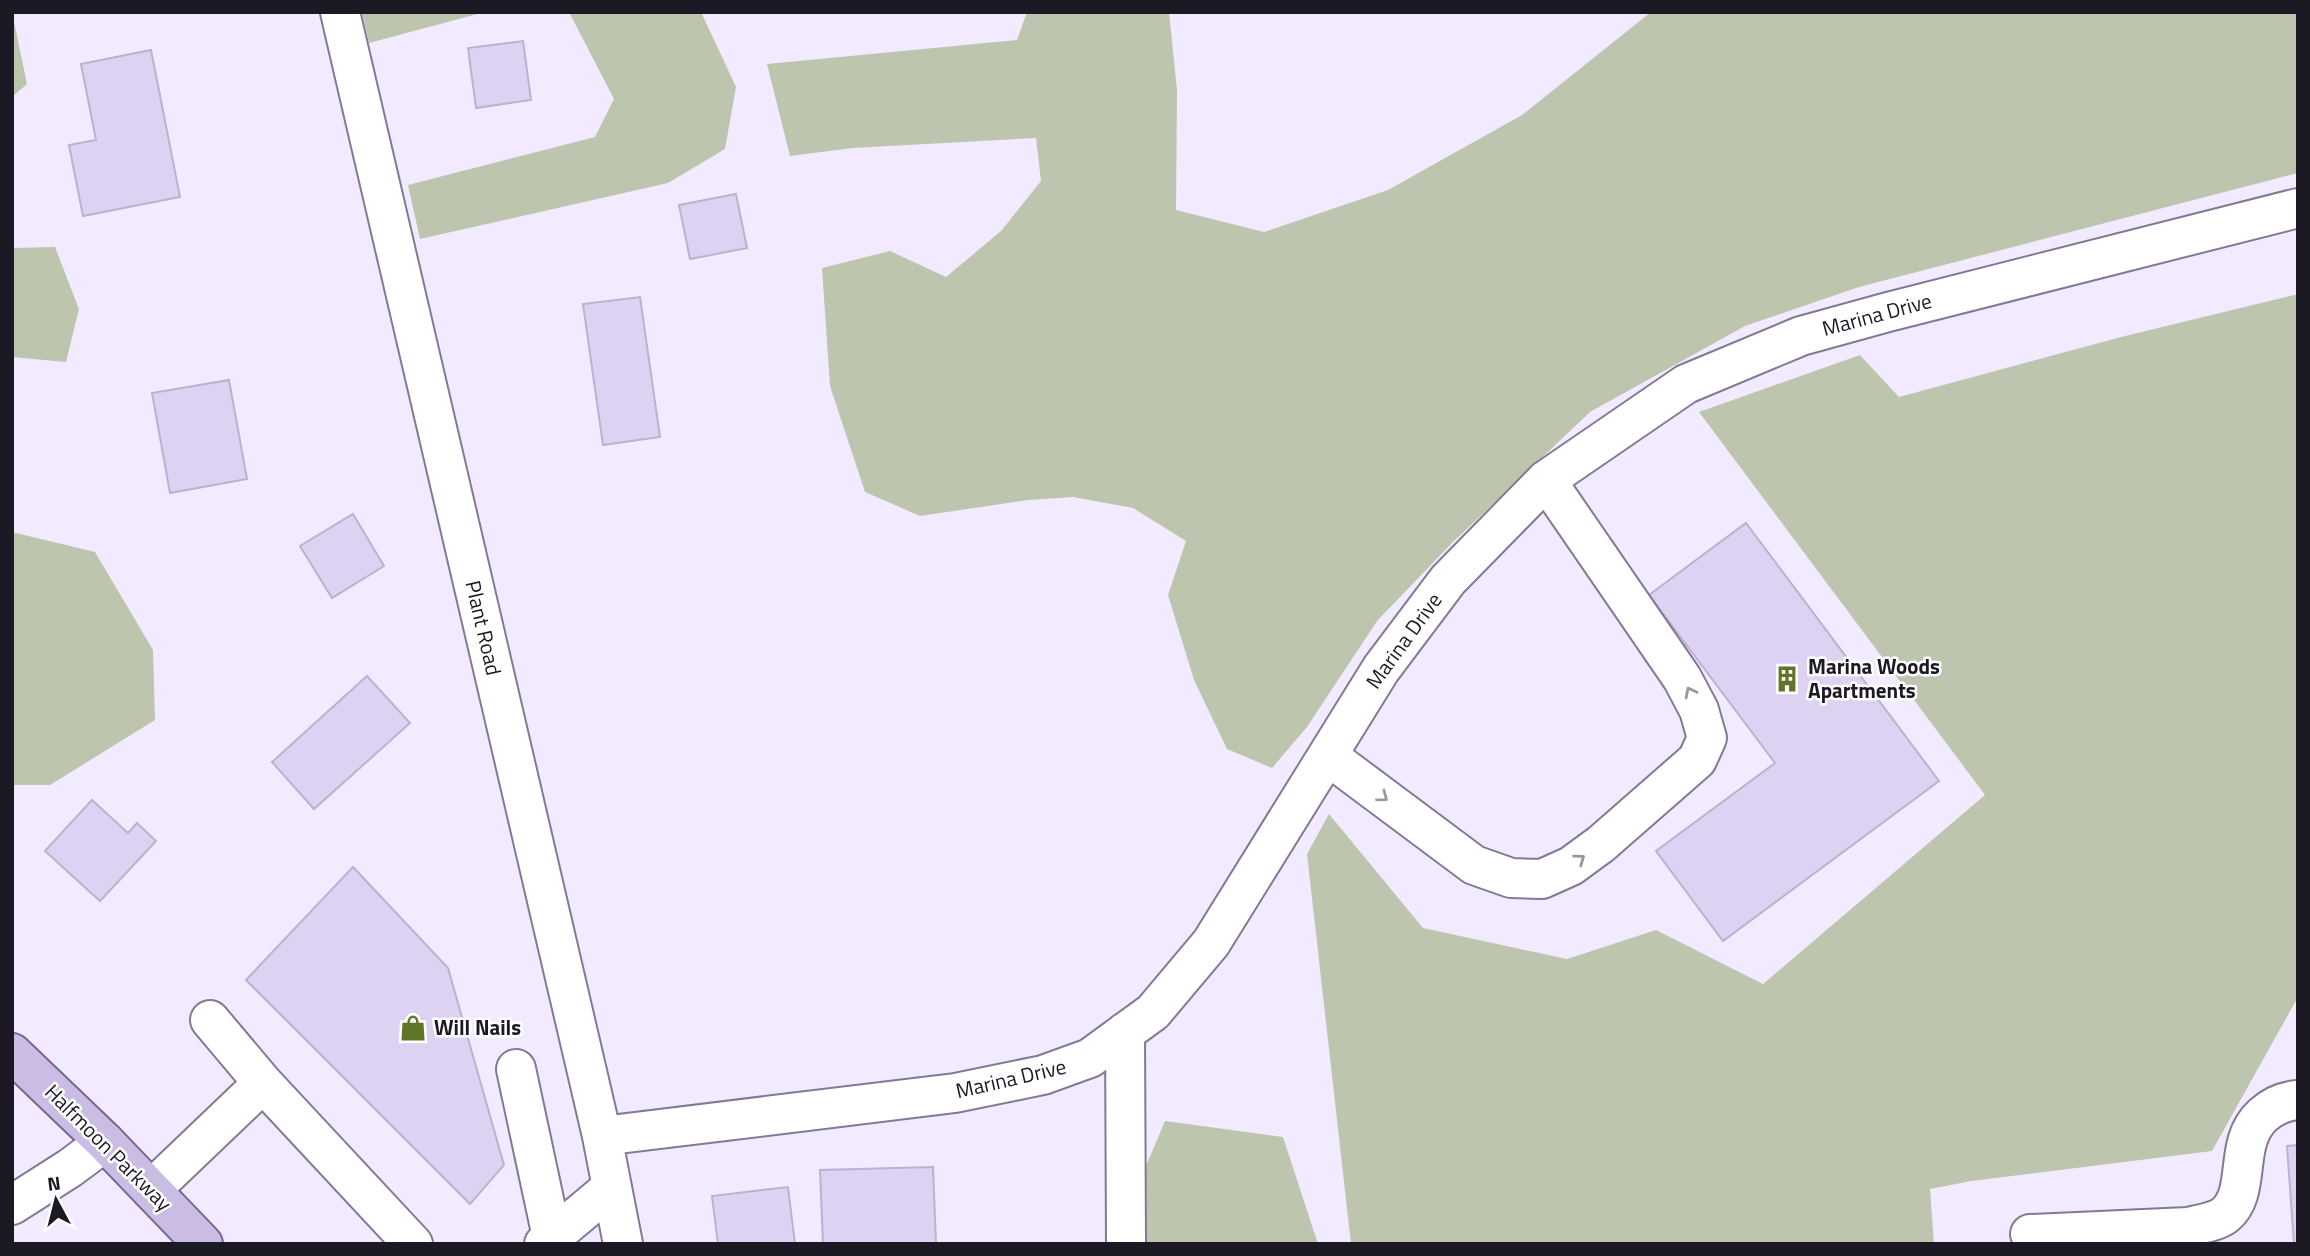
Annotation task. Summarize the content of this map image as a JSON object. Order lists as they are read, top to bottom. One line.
{"streets":{"main road":["Halfmoon Parkway"],"street":["Marina Drive","Plant Road"]},"crossings":[["Marina Drive","Plant Road"]],"places":{"building":["Marina Woods Apartments"],"shop":["Will Nails"]},"north":"top"}
